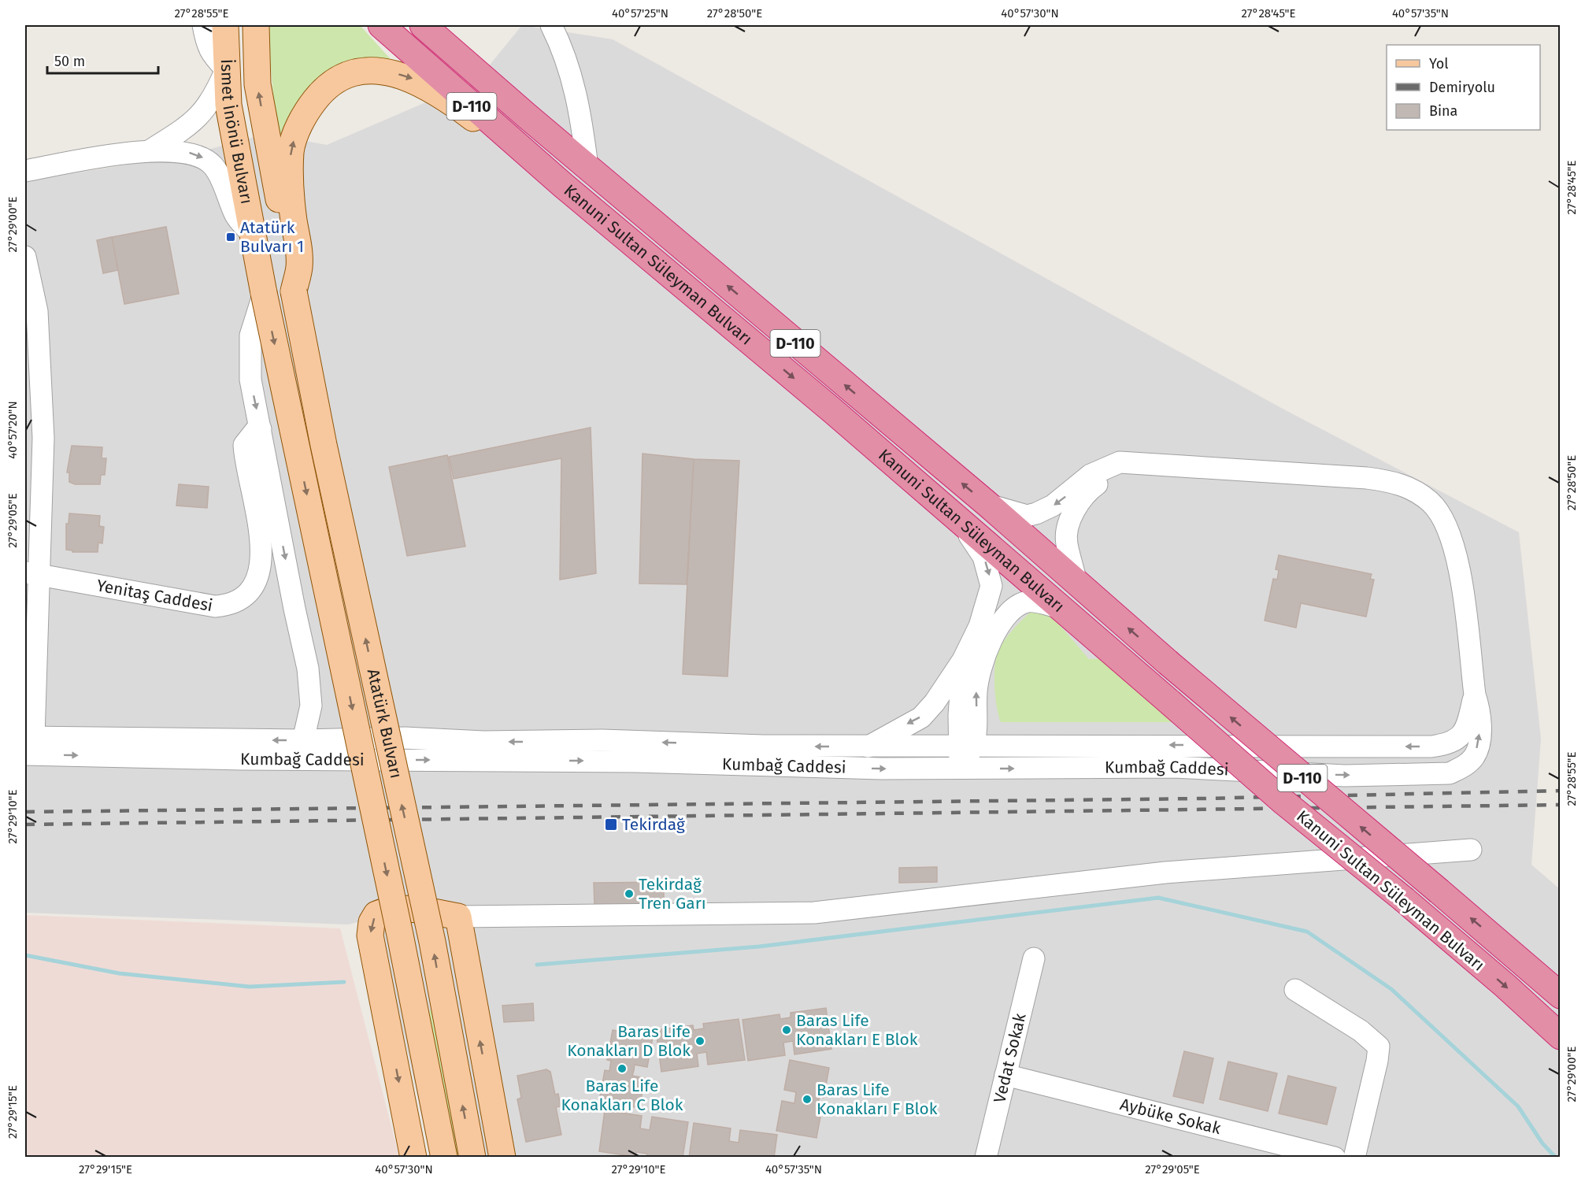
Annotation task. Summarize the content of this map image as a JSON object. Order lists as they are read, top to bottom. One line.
{"streets":{"highway":["D-110","Kanuni Sultan Süleyman Bulvarı"],"main road":["İsmet İnönü Bulvarı","Atatürk Bulvarı"],"street":["Yenitaş Caddesi","Kumbağ Caddesi","Vedat Sokak","Aybüke Sokak"]},"crossings":[["İsmet İnönü Bulvarı","Atatürk Bulvarı"],["Kanuni Sultan Süleyman Bulvarı","Kumbağ Caddesi"],["Vedat Sokak","Aybüke Sokak"]],"places":{"transit":["Atatürk Bulvarı 1","Tekirdağ"],"other":["Tekirdağ Tren Garı","Baras Life Konakları E Blok","Baras Life Konakları D Blok","Baras Life Konakları C Blok","Baras Life Konakları F Blok"]},"legend":["Yol","Demiryolu","Bina"],"scale_bar":"50 m","coordinates":["27°28'55\"E","40°57'25\"N","27°28'50\"E","40°57'30\"N","27°28'45\"E","40°57'35\"N","27°29'00\"E","40°57'20\"N","27°29'05\"E","27°29'10\"E","27°29'15\"E"]}
